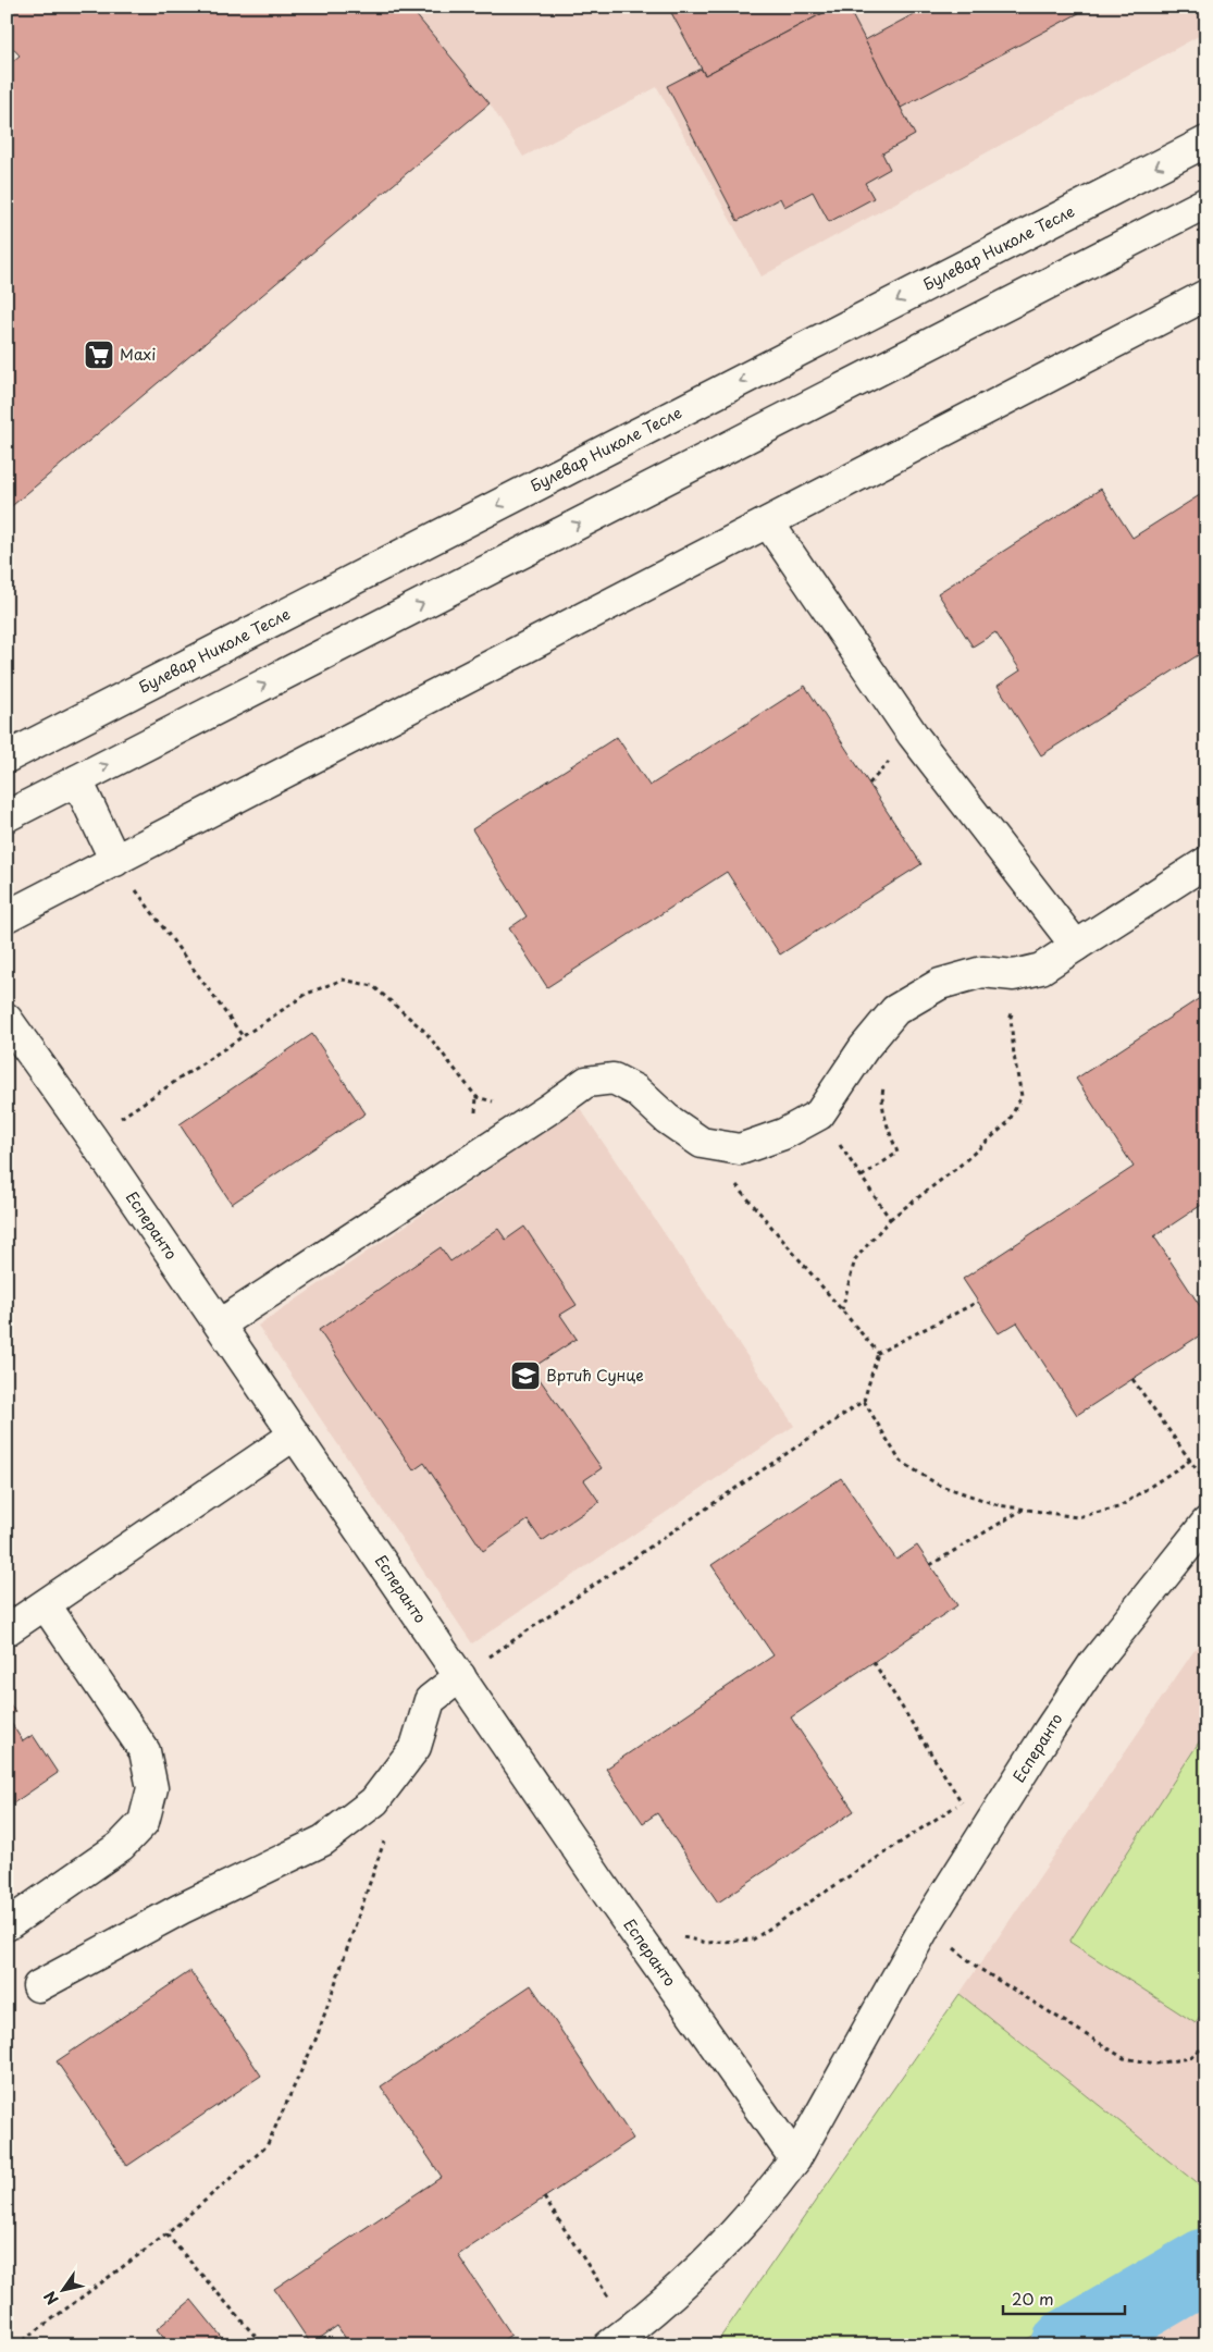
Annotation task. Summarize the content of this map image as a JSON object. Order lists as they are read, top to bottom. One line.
{"streets":{"main road":["Булевар Николе Тесле","Есперанто"]},"places":{"supermarket":["Maxi"],"school or university":["Вртић Сунце"]},"scale_bar":"20 m","north":"bottom left"}
